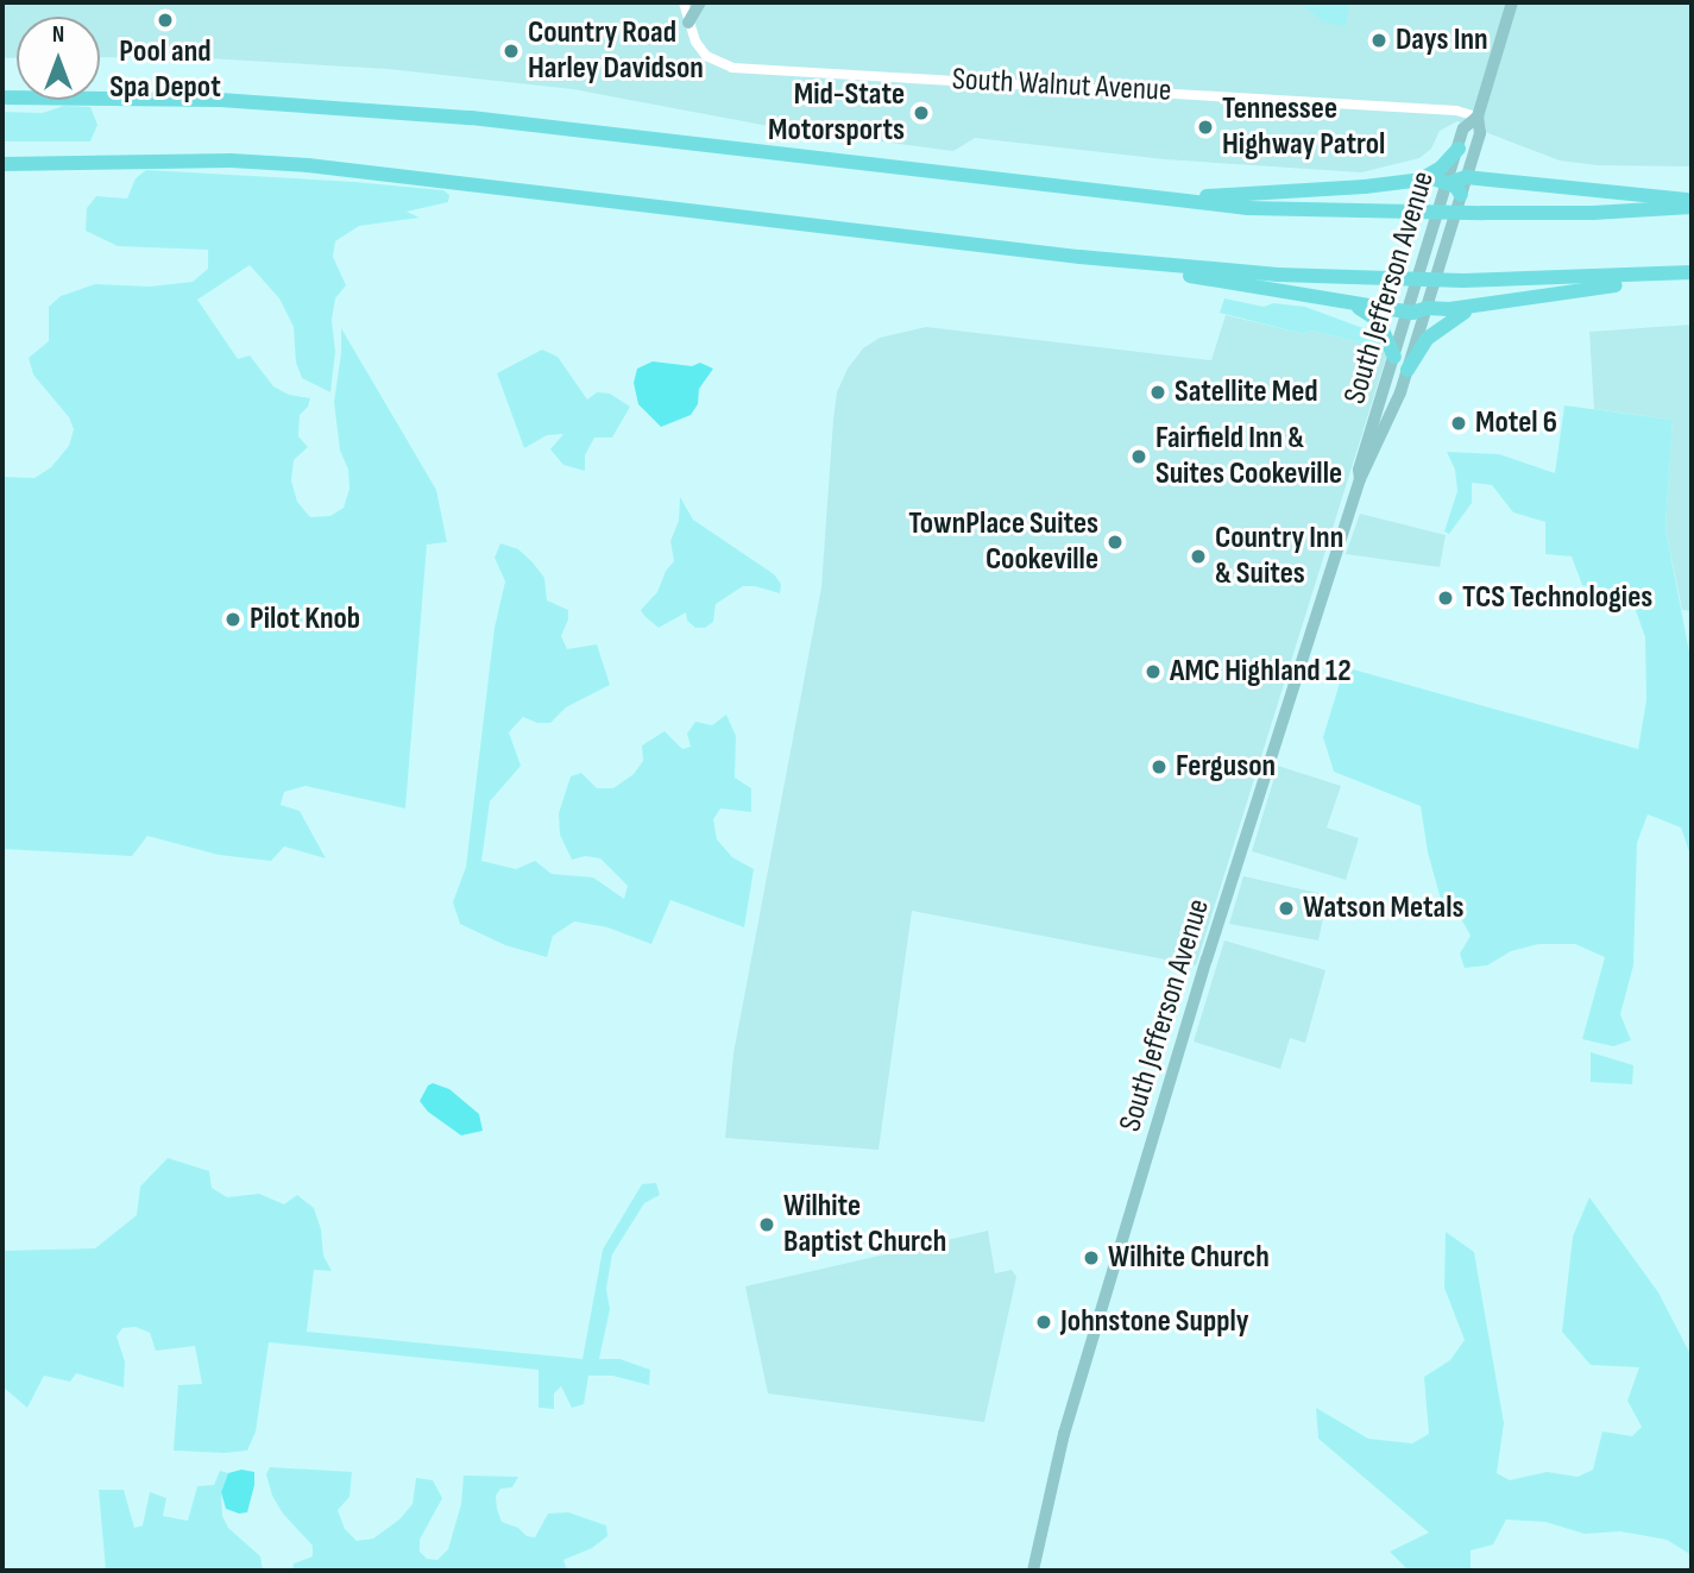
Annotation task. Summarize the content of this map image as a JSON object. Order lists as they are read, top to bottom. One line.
{"streets":{"main road":["South Jefferson Avenue"],"street":["South Walnut Avenue"]},"crossings":[["South Walnut Avenue","South Jefferson Avenue"]],"places":["Pool and Spa Depot","Days Inn","Country Road Harley Davidson","Mid-State Motorsports","Tennessee Highway Patrol","Satellite Med","Motel 6","Fairfield Inn & Suites Cookeville","TownPlace Suites Cookeville","Country Inn & Suites","TCS Technologies","Pilot Knob","AMC Highland 12","Ferguson","Watson Metals","Wilhite Baptist Church","Wilhite Church","Johnstone Supply"],"north":"top"}
